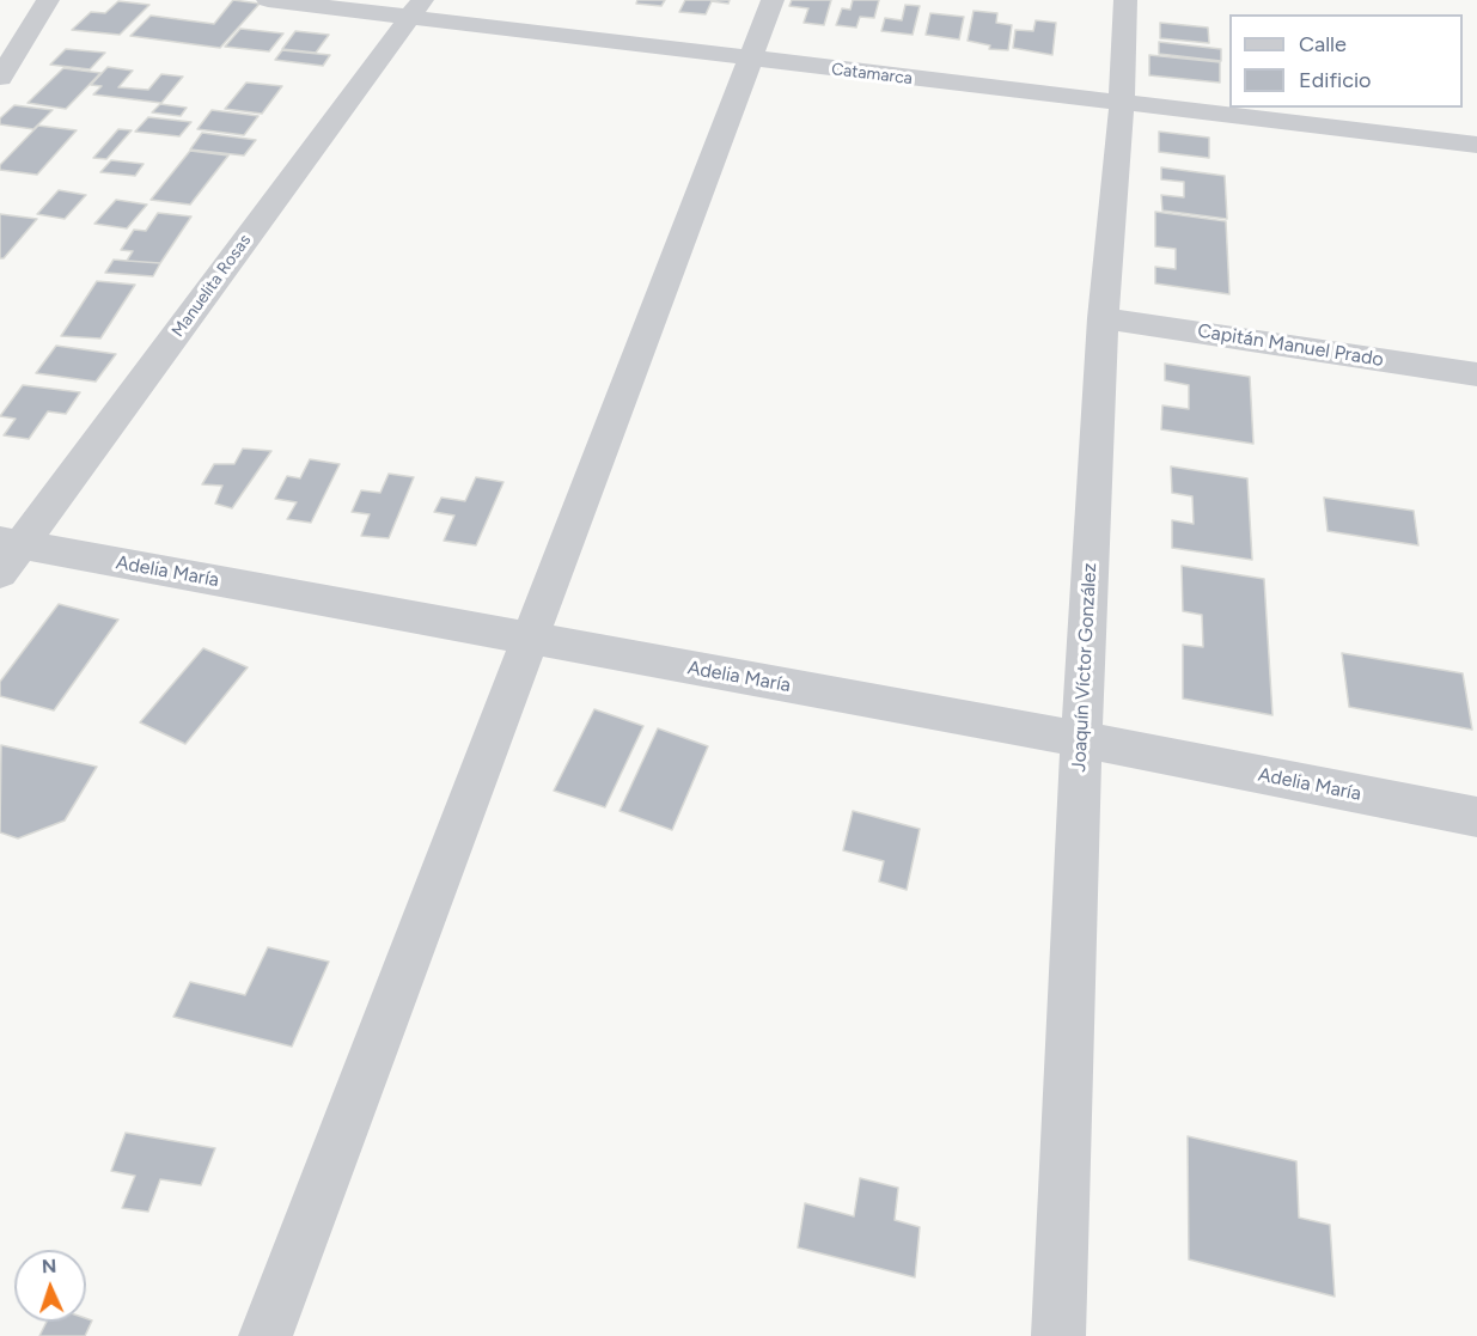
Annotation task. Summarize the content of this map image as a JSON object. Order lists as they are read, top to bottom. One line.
{"streets":{"street":["Catamarca","Manuelita Rosas","Capitán Manuel Prado","Adelia María","Joaquín Víctor González"]},"crossings":[["Catamarca","Manuelita Rosas"],["Catamarca","Joaquín Víctor González"],["Manuelita Rosas","Adelia María"],["Capitán Manuel Prado","Joaquín Víctor González"],["Adelia María","Joaquín Víctor González"]],"legend":["Calle","Edificio"],"north":"top"}
